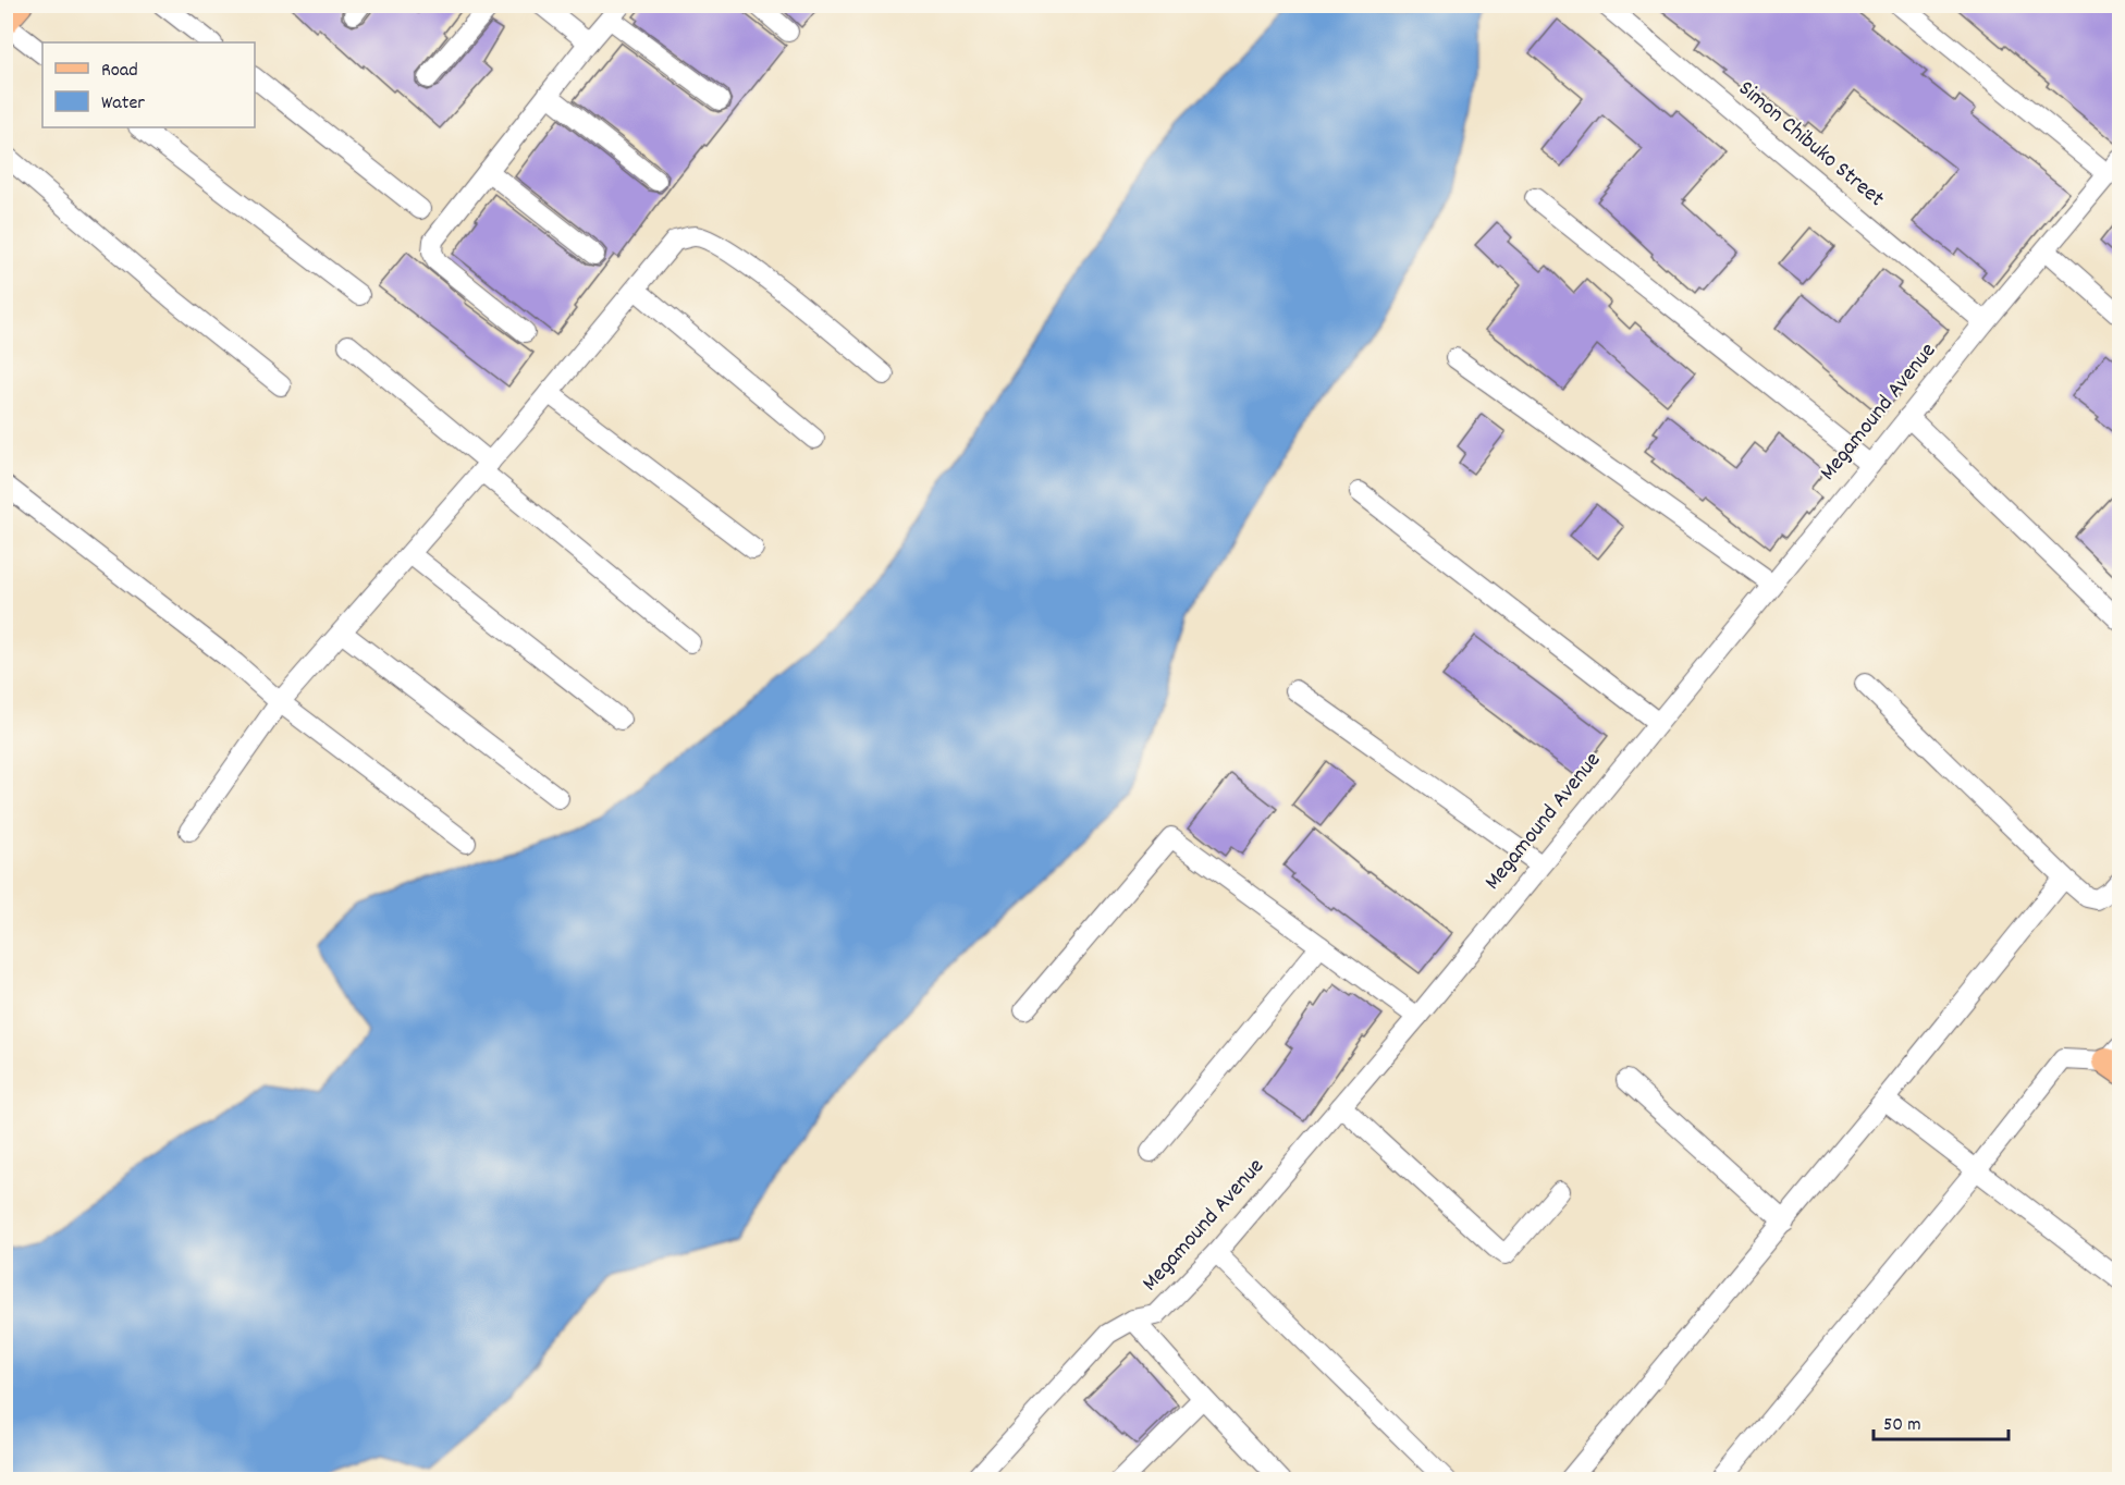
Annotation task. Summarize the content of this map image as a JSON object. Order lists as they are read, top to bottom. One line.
{"streets":{"street":["Simon Chibuko Street","Megamound Avenue"]},"crossings":[["Simon Chibuko Street","Megamound Avenue"]],"legend":["Road","Water"],"scale_bar":"50 m"}
